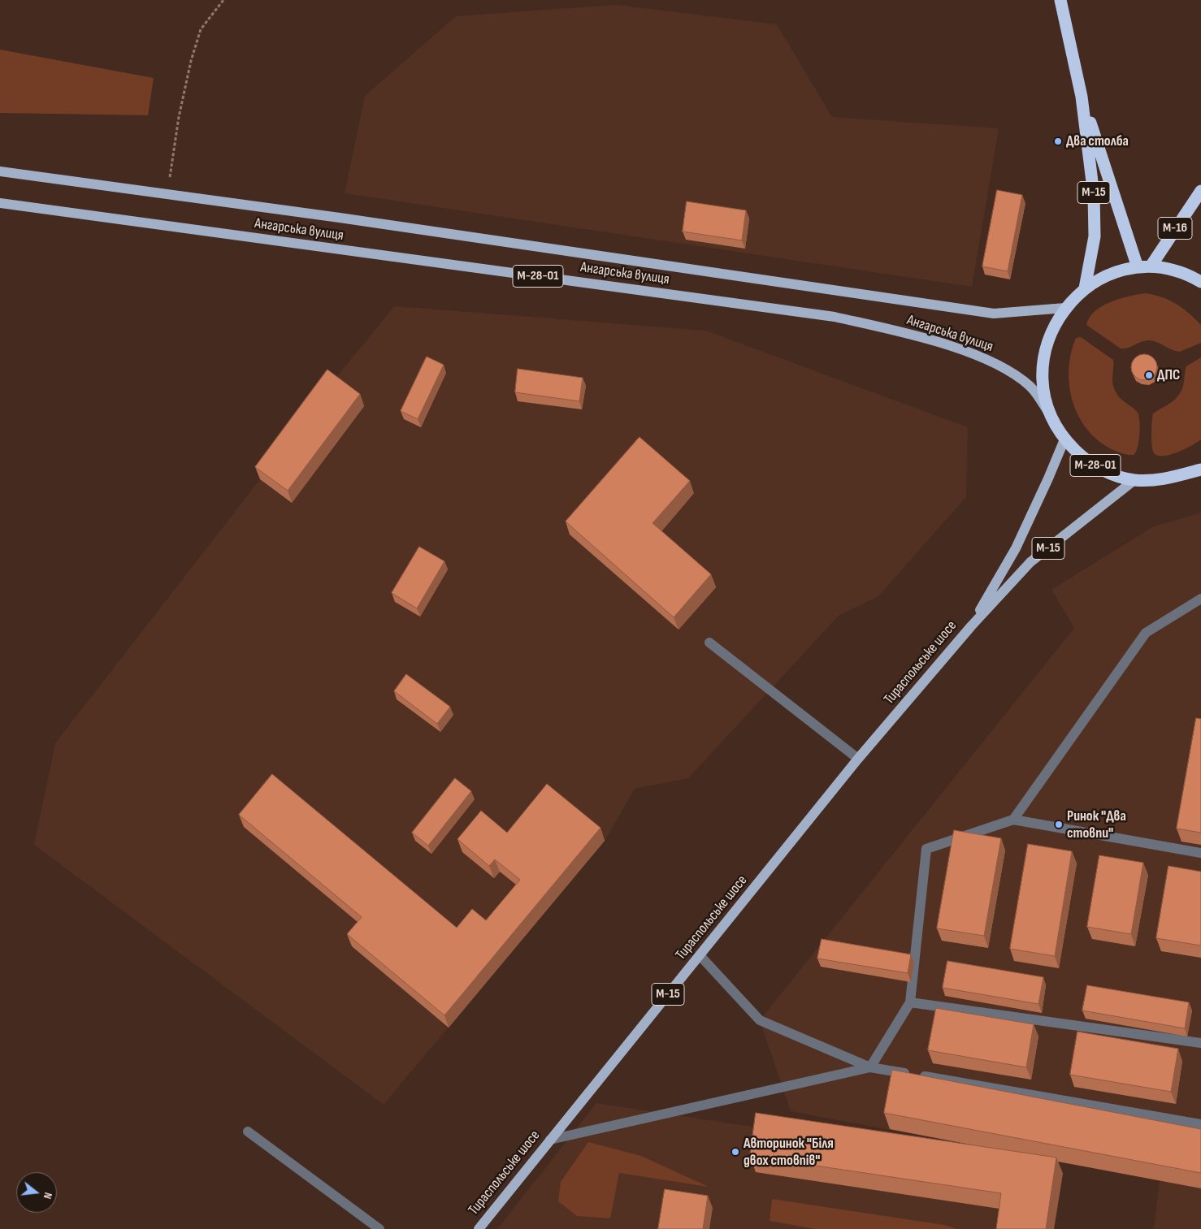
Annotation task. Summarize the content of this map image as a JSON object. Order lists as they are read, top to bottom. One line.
{"streets":{"highway":["М-15","М-16","М-28-01"],"main road":["Ангарська вулиця","Тираспольське шосе"]},"crossings":[["М-15","М-28-01"],["М-15","Тираспольське шосе"]],"places":["Два столба","ДПС","Ринок \"Два стовпи\"","Авторинок \"Біля двох стовпів\""],"north":"right"}
